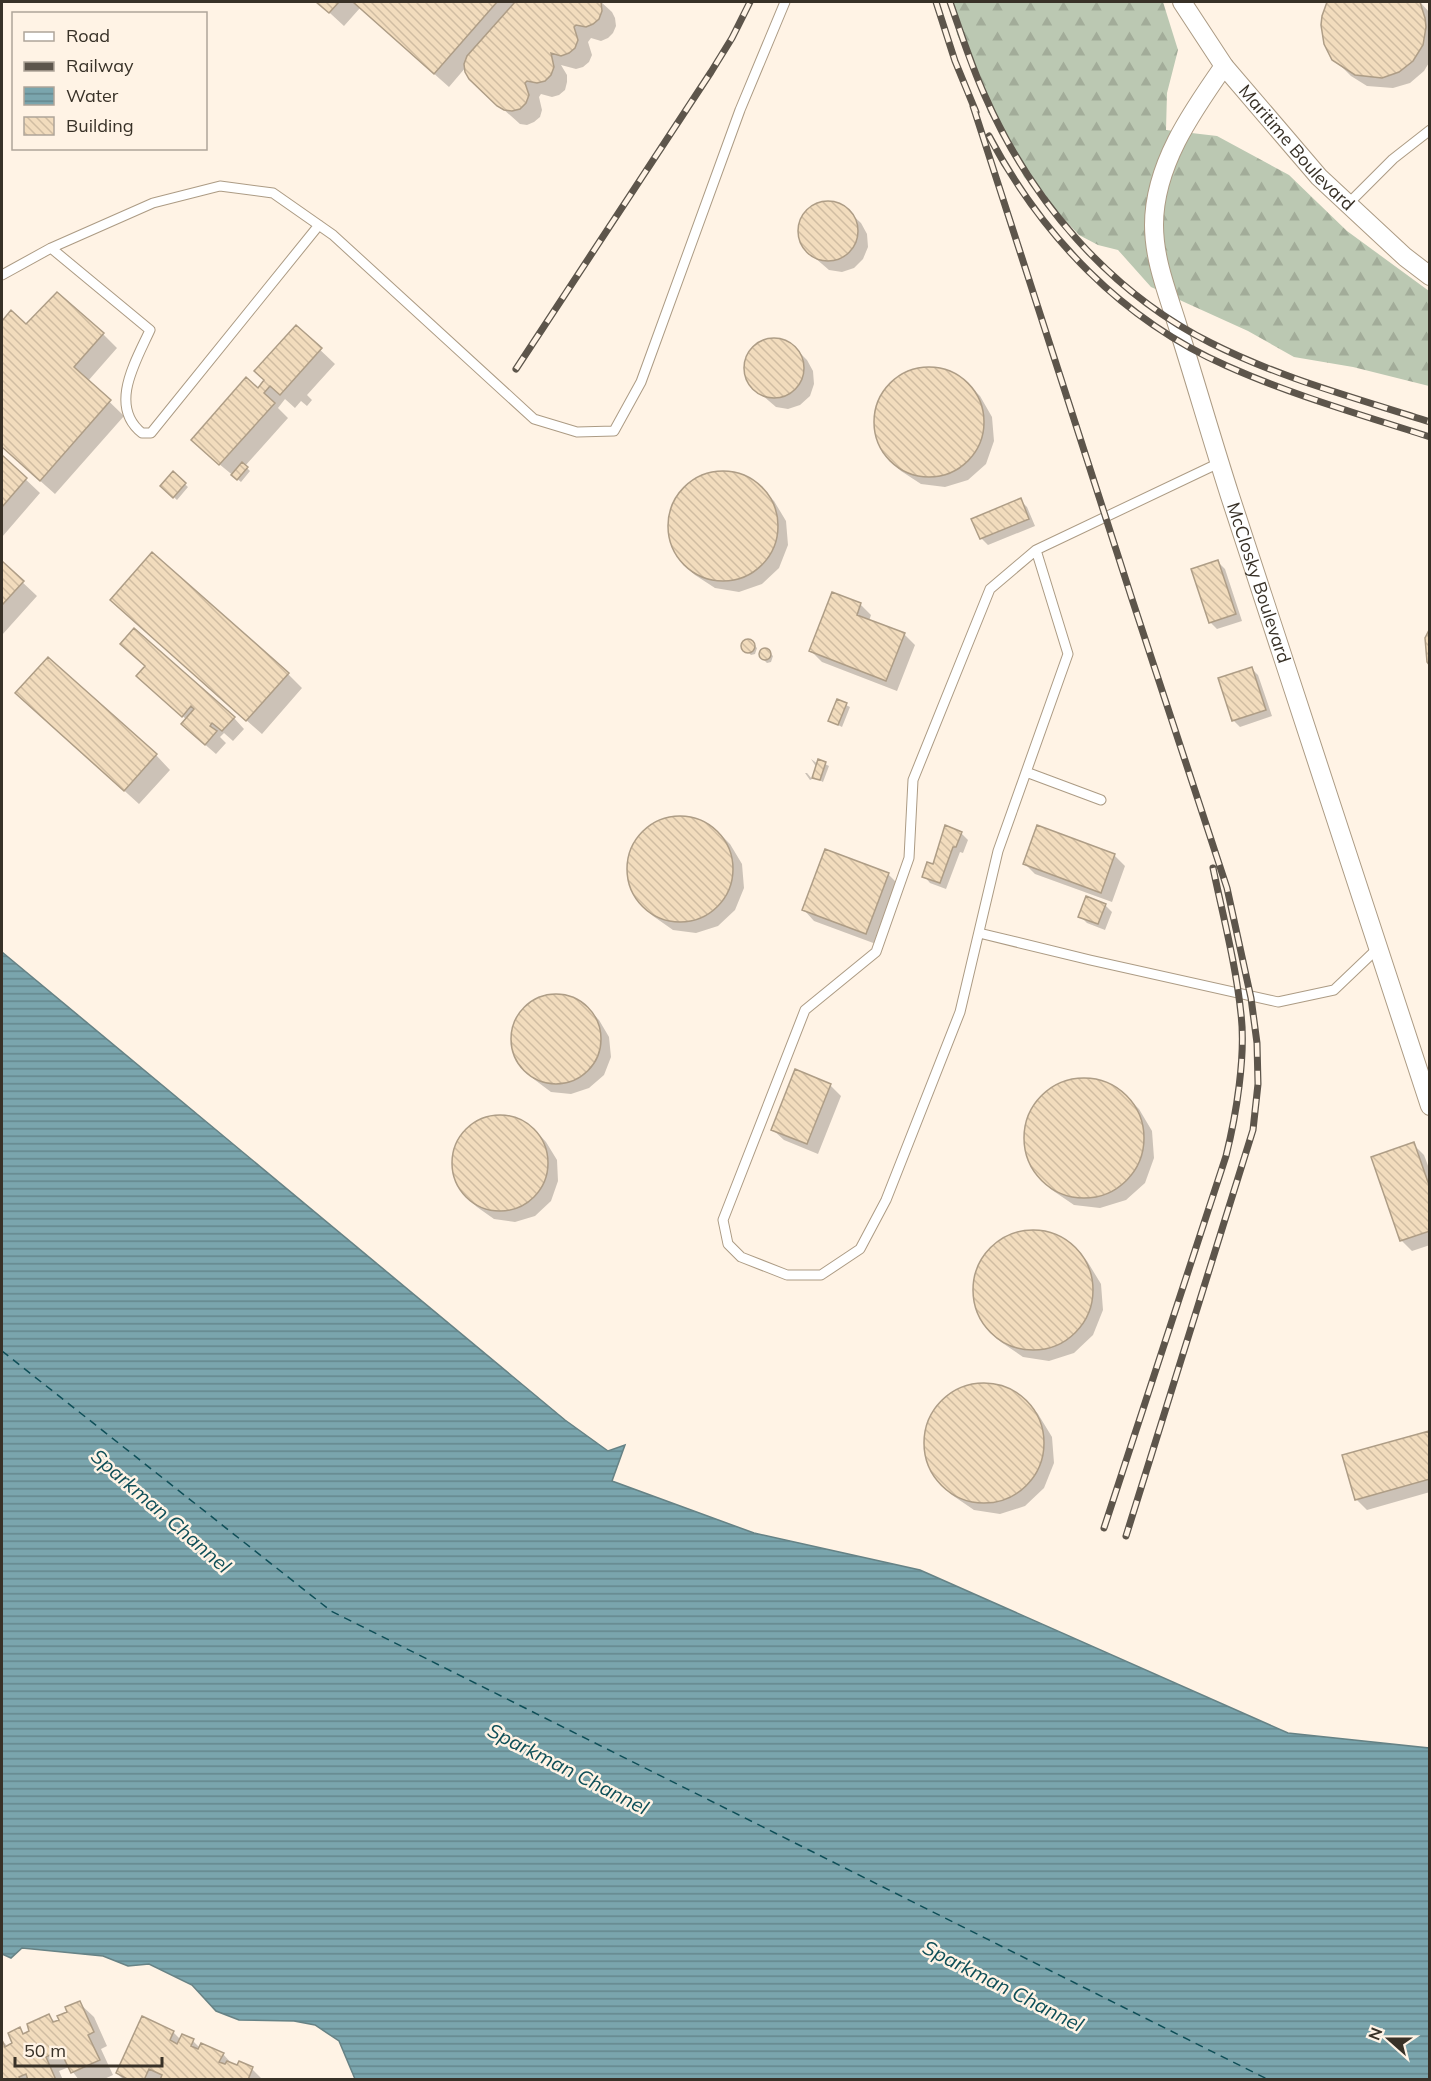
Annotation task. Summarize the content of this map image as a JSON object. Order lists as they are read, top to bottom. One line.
{"streets":{"street":["Maritime Boulevard","McClosky Boulevard"]},"crossings":[["Maritime Boulevard","McClosky Boulevard"]],"water":["Sparkman Channel"],"legend":["Road","Railway","Water","Building"],"scale_bar":"50 m","north":"left"}
